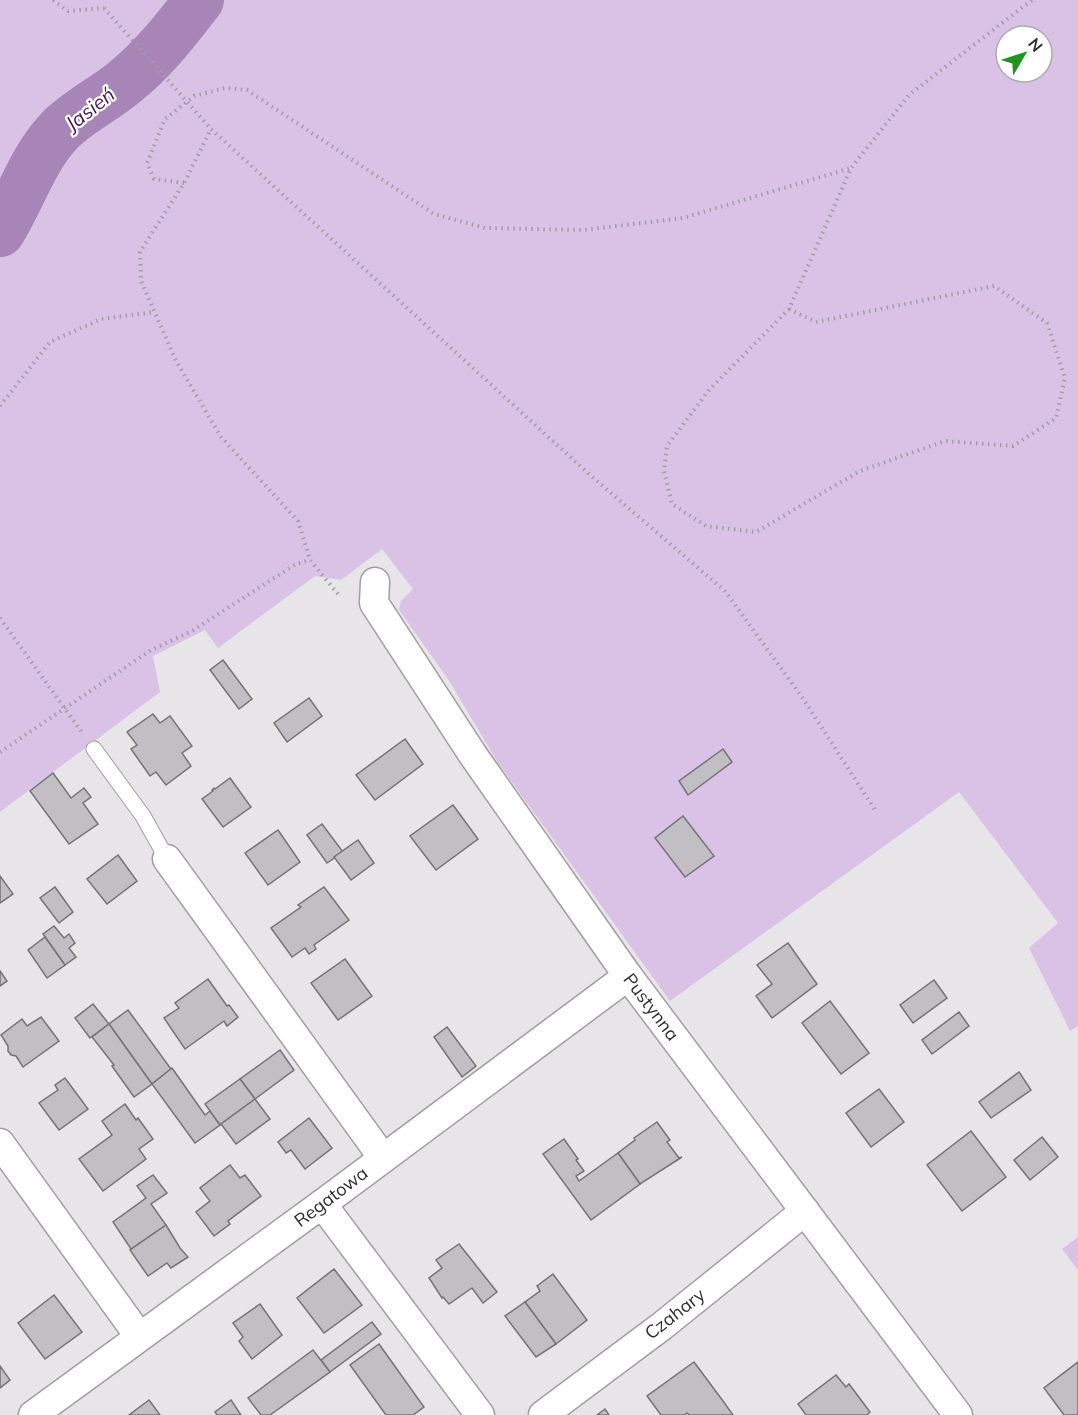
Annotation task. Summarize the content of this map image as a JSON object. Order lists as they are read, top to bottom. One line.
{"streets":{"street":["Pustynna","Regatowa","Czahary"]},"crossings":[["Pustynna","Regatowa"],["Pustynna","Czahary"]],"water":["Jasień"],"north":"top right"}
